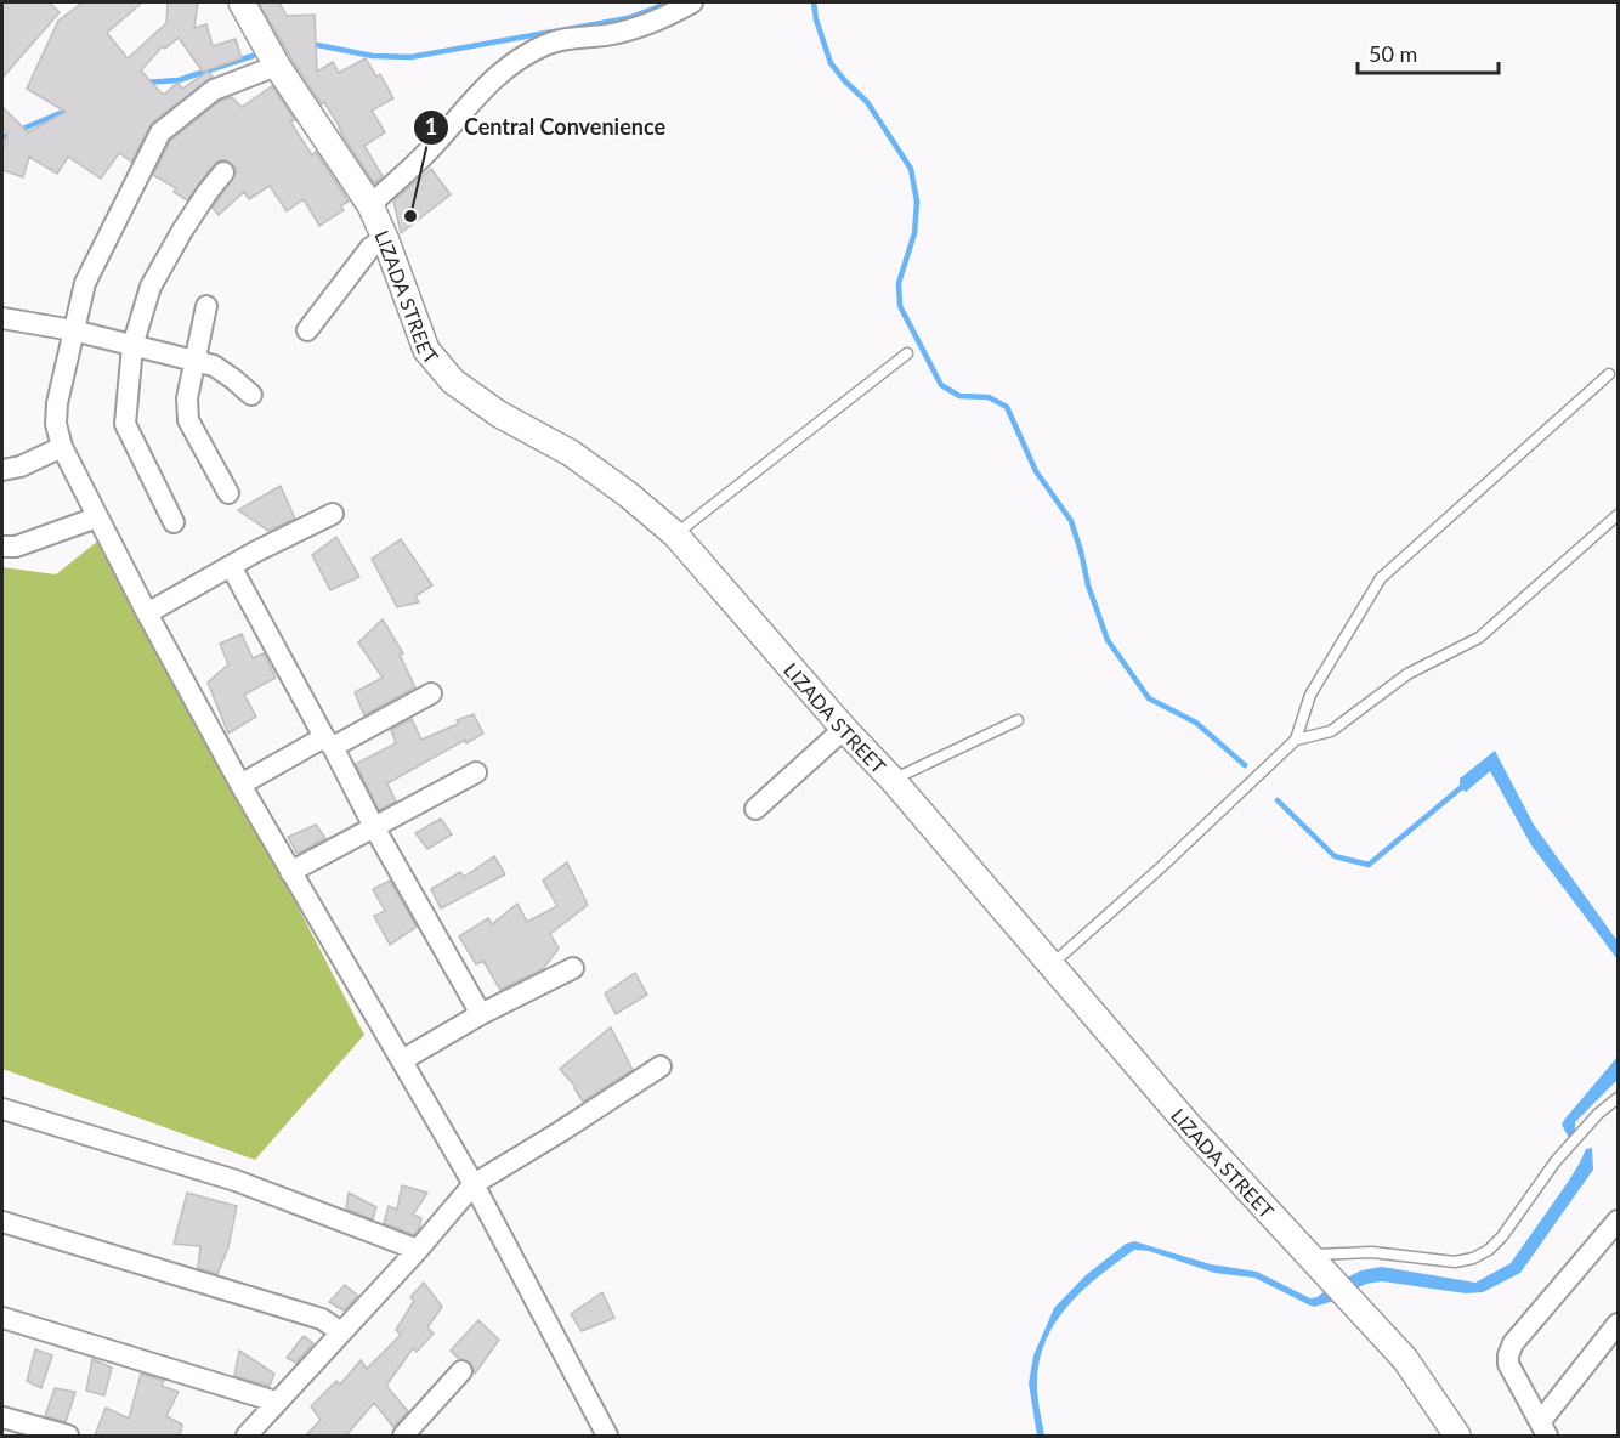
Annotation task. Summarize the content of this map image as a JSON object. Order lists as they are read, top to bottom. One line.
{"streets":{"street":["LIZADA STREET"]},"places":["Central Convenience"],"scale_bar":"50 m"}
